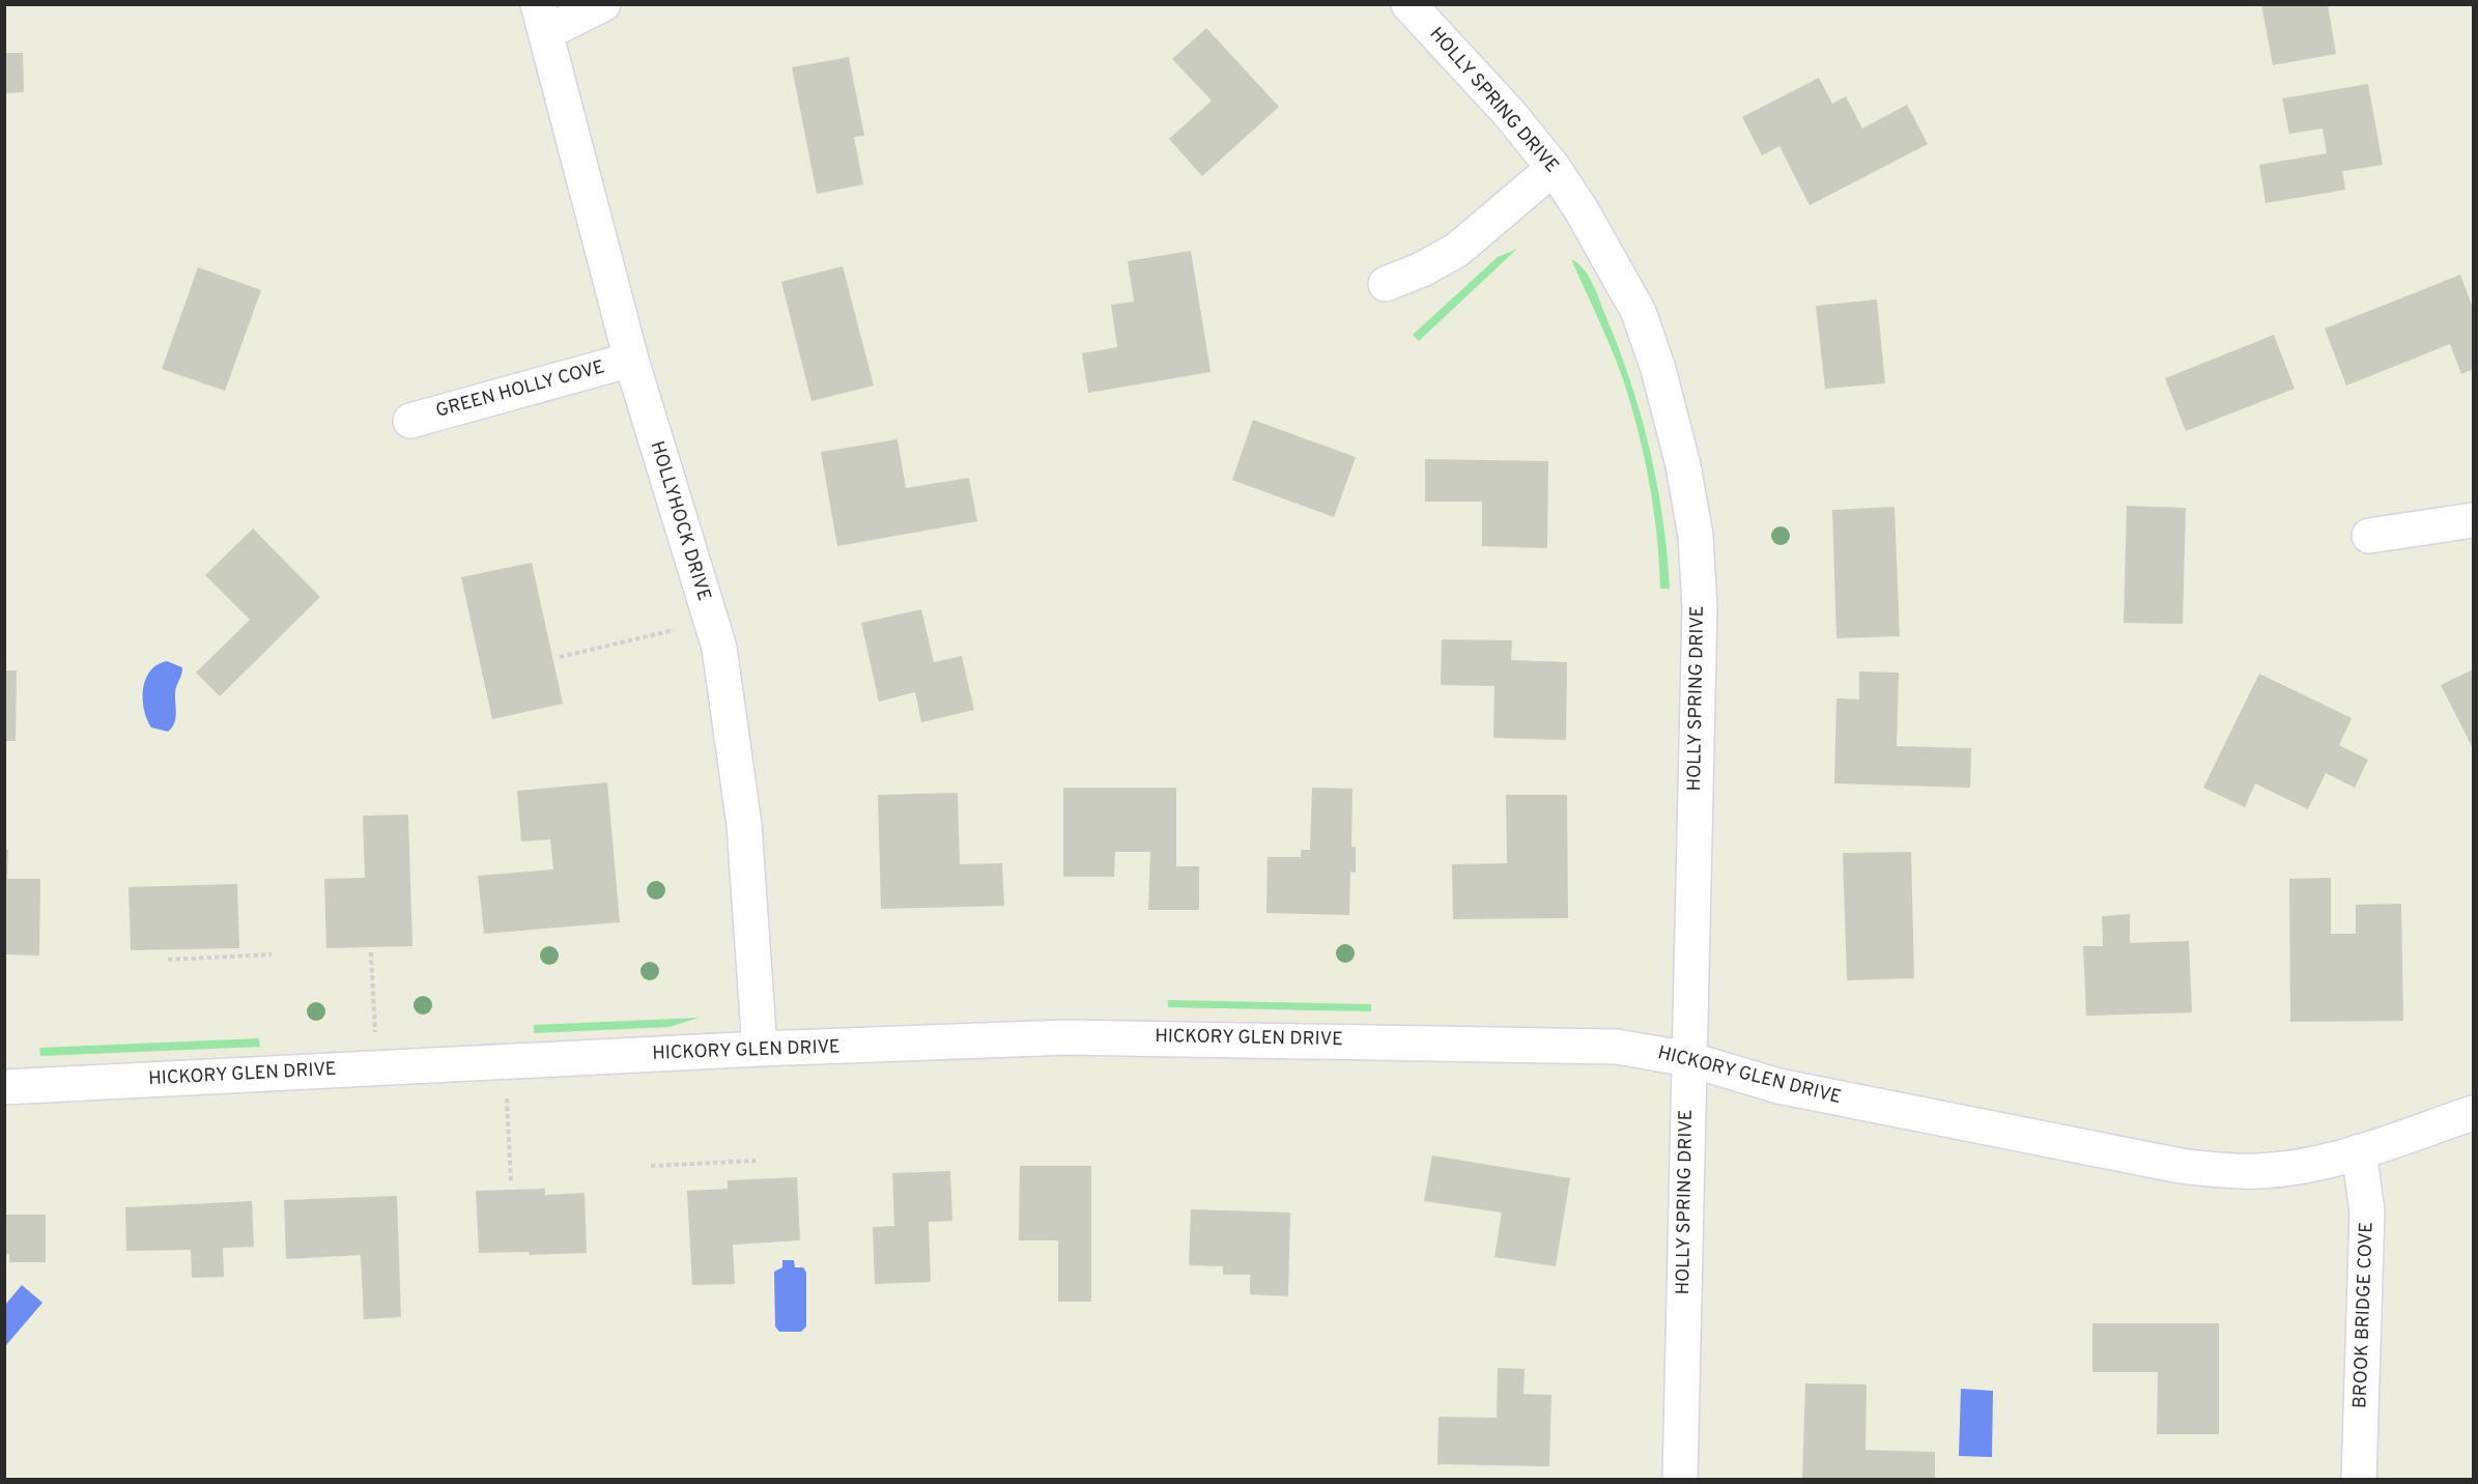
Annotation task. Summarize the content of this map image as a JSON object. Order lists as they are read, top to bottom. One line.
{"streets":{"street":["HOLLY SPRING DRIVE","GREEN HOLLY COVE","HOLLYHOCK DRIVE","HICKORY GLEN DRIVE","BROOK BRIDGE COVE"]},"crossings":[["HOLLY SPRING DRIVE","HICKORY GLEN DRIVE"],["GREEN HOLLY COVE","HOLLYHOCK DRIVE"],["HOLLYHOCK DRIVE","HICKORY GLEN DRIVE"],["HICKORY GLEN DRIVE","BROOK BRIDGE COVE"]]}
